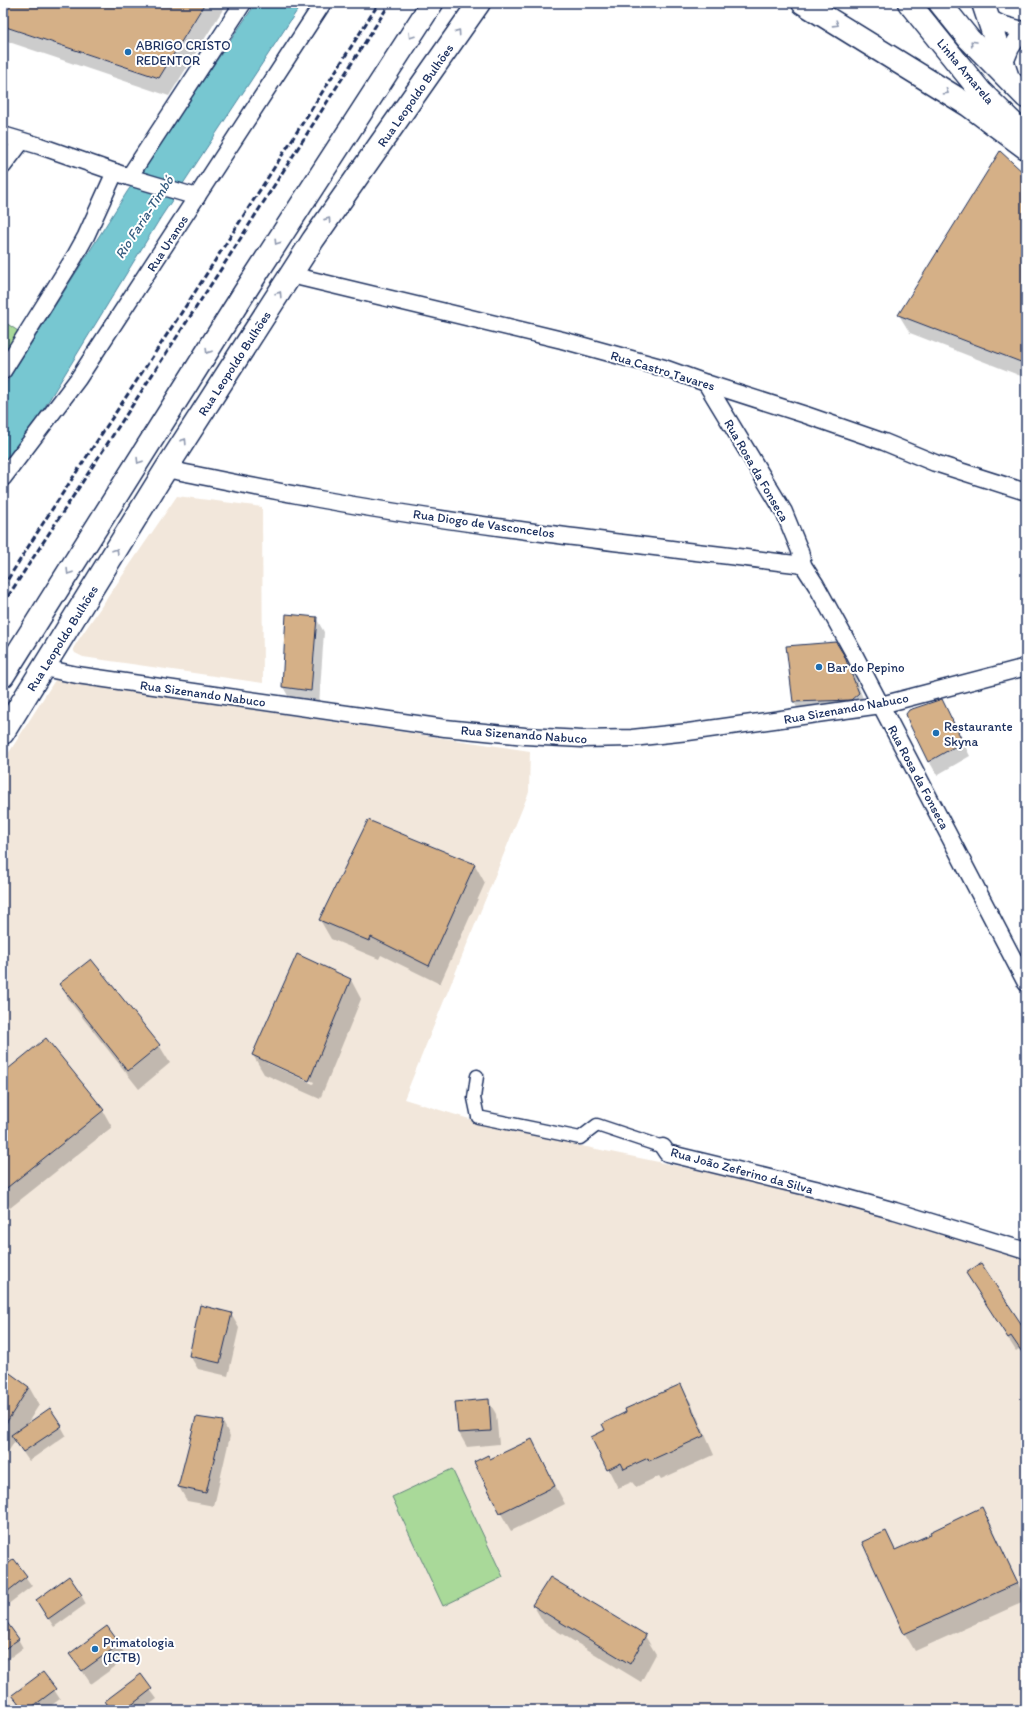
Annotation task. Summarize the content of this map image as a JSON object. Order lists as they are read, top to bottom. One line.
{"streets":{"main road":["Linha Amarela","Rua Leopoldo Bulhões"],"street":["Rua Uranos","Rua Castro Tavares","Rua Rosa da Fonseca","Rua Diogo de Vasconcelos","Rua Sizenando Nabuco","Rua João Zeferino da Silva"]},"crossings":[["Rua Leopoldo Bulhões","Rua Castro Tavares"],["Rua Leopoldo Bulhões","Rua Diogo de Vasconcelos"],["Rua Leopoldo Bulhões","Rua Sizenando Nabuco"],["Rua Castro Tavares","Rua Rosa da Fonseca"],["Rua Rosa da Fonseca","Rua Diogo de Vasconcelos"],["Rua Rosa da Fonseca","Rua Sizenando Nabuco"]],"water":["Rio Faria-Timbó"],"places":["ABRIGO CRISTO REDENTOR","Bar do Pepino","Restaurante Skyna","Primatologia (ICTB)"]}
